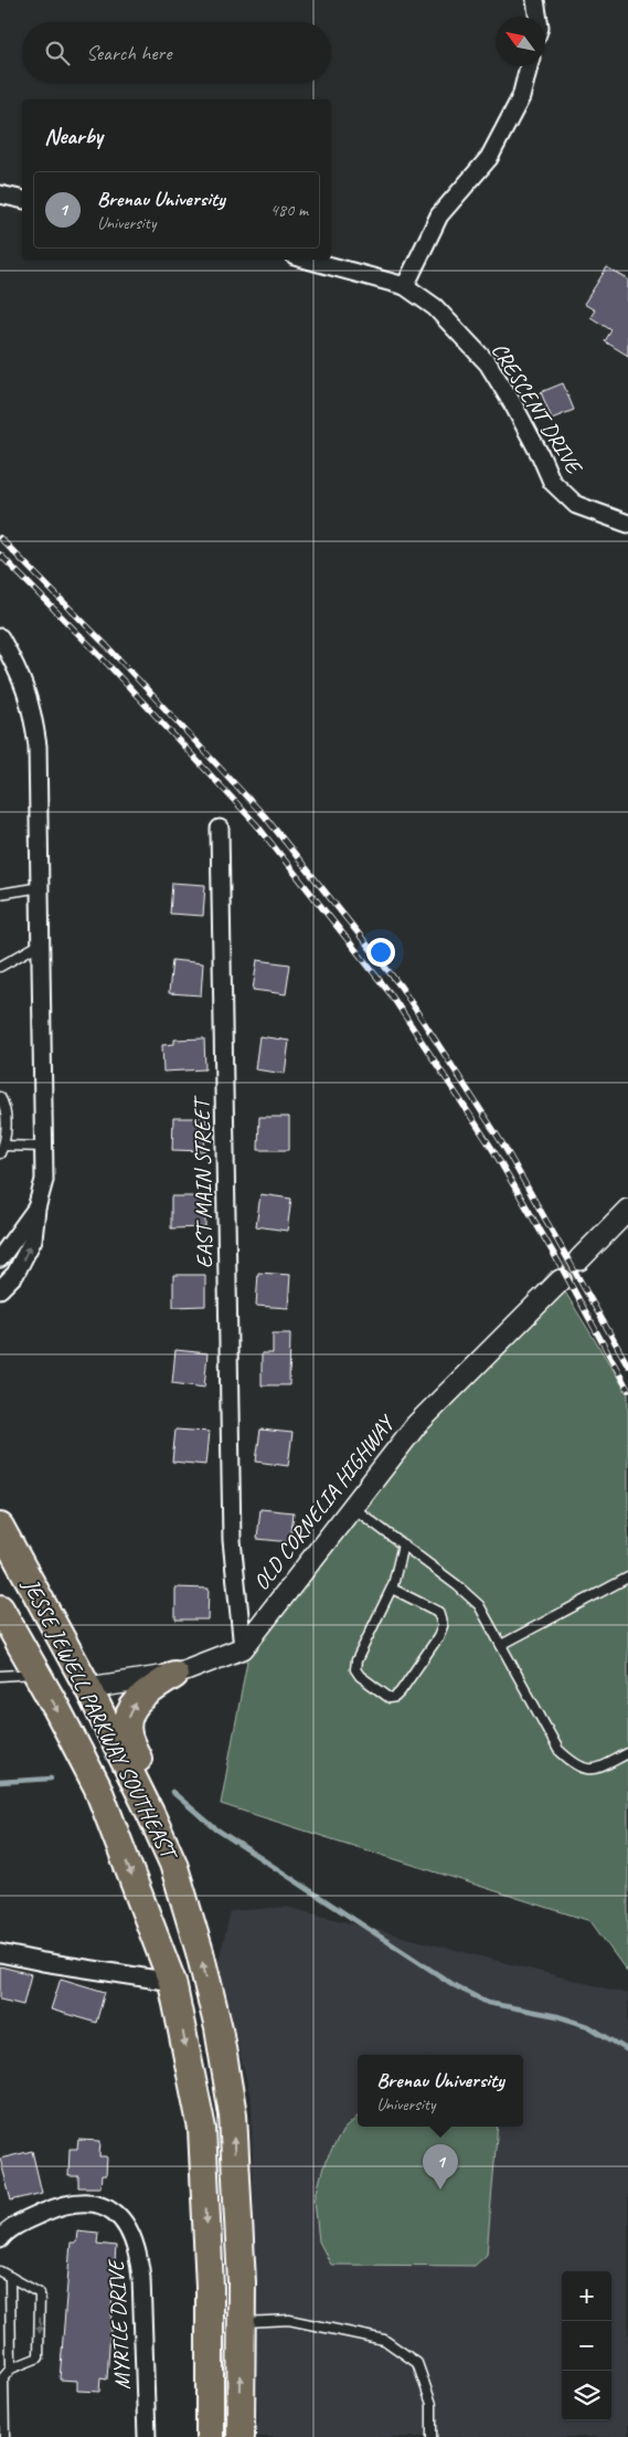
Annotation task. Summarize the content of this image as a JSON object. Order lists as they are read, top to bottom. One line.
{"streets":{"main road":["JESSE JEWELL PARKWAY SOUTHEAST"],"street":["CRESCENT DRIVE","EAST MAIN STREET","OLD CORNELIA HIGHWAY","MYRTLE DRIVE"]},"crossings":[["EAST MAIN STREET","OLD CORNELIA HIGHWAY"]],"north":"top left","page":{"search":"Search here","heading":"Nearby","list":[{"mark":"1","name":"Brenau University","note":"University","value":"480 m"}],"popup":["Brenau University","University"],"pins":"1","map_buttons":["+","−"]}}
